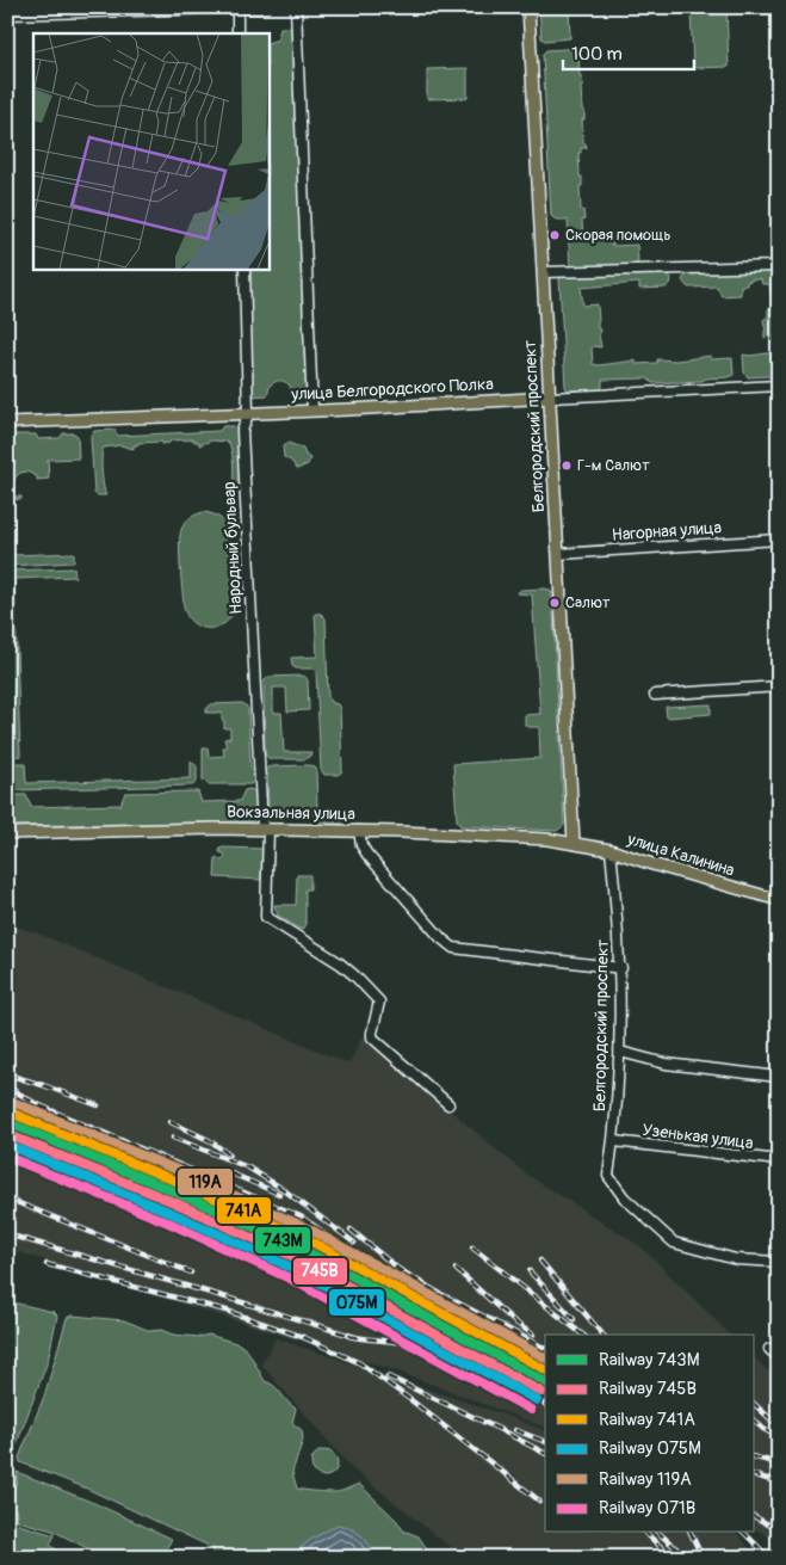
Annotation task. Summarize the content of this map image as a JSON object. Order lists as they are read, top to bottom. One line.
{"streets":{"main road":["улица Белгородского Полка","Белгородский проспект","Вокзальная улица","улица Калинина"],"street":["Нагорная улица","Народный бульвар","Узенькая улица"]},"crossings":[["улица Белгородского Полка","Белгородский проспект"],["улица Белгородского Полка","Народный бульвар"],["Белгородский проспект","Нагорная улица"],["Белгородский проспект","Вокзальная улица"],["Белгородский проспект","улица Калинина"],["Белгородский проспект","Узенькая улица"],["Народный бульвар","Вокзальная улица"],["Вокзальная улица","улица Калинина"]],"places":["Скорая помощь","Г-м Салют","Салют"],"lines":["rail line 119А","rail line 741А","rail line 743М","rail line 745В","rail line 075М","rail line 071В"],"legend":["Railway 743М","Railway 745В","Railway 741А","Railway 075М","Railway 119А","Railway 071В"],"scale_bar":"100 m"}
